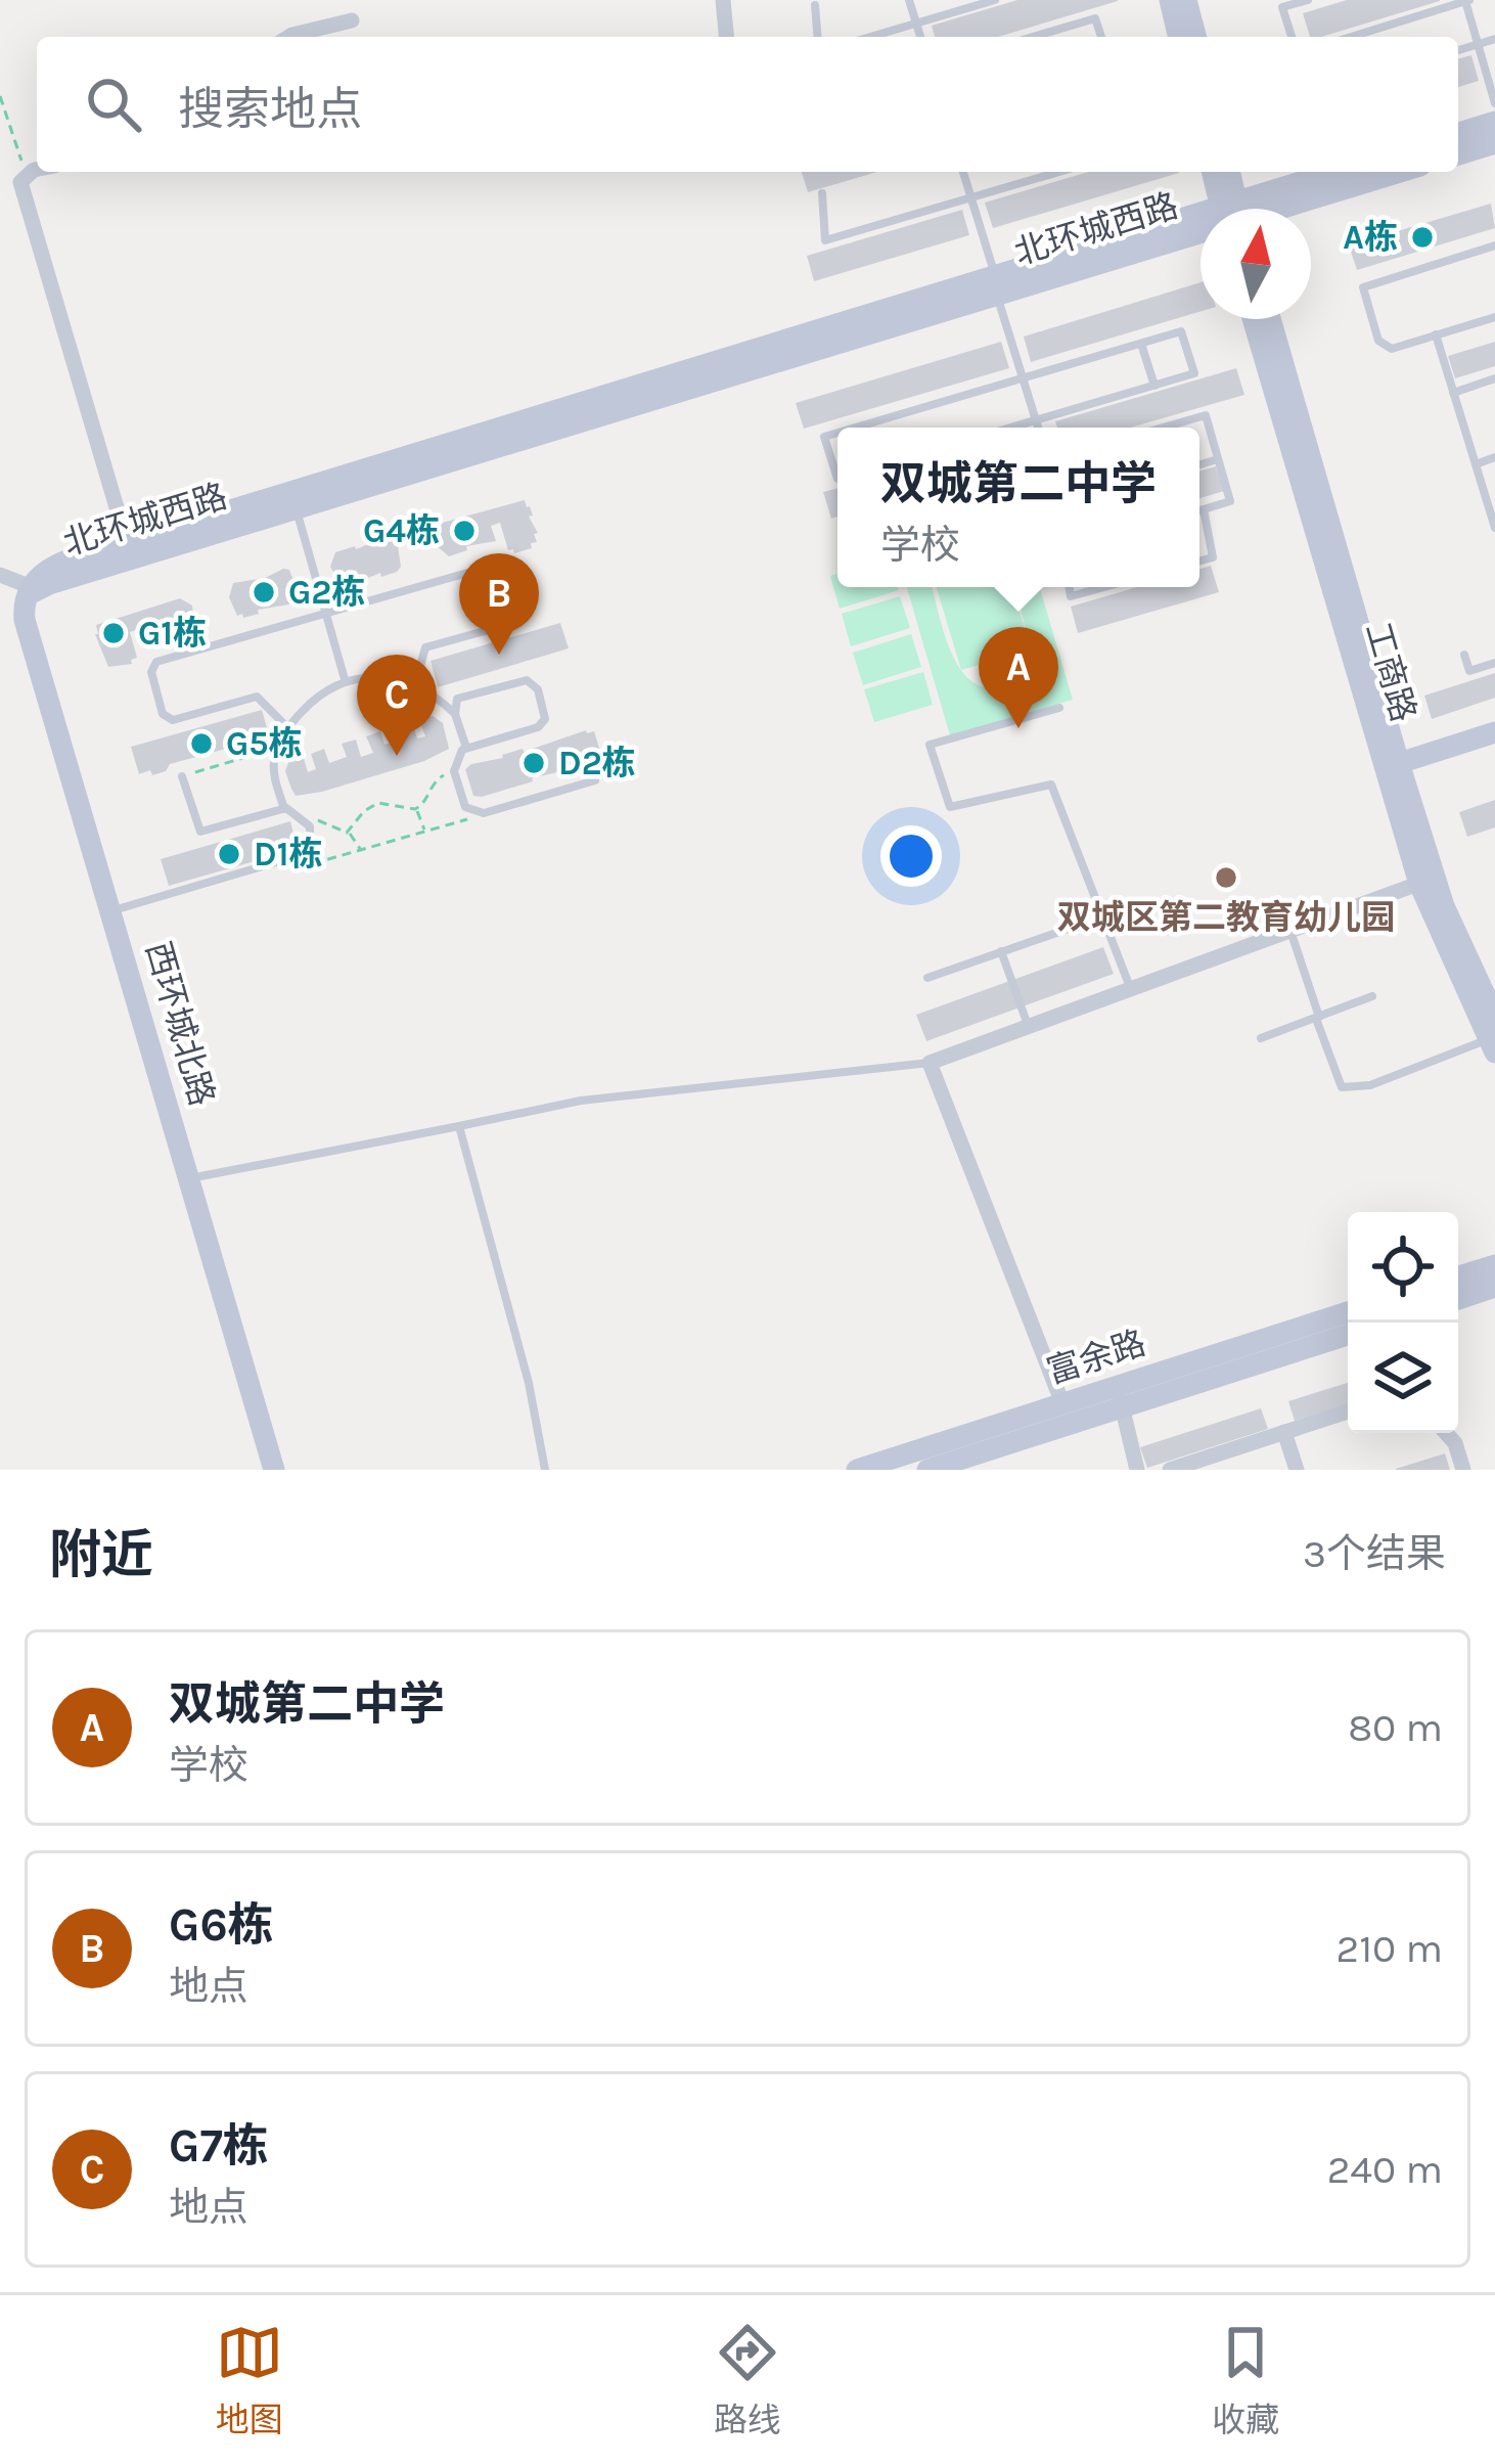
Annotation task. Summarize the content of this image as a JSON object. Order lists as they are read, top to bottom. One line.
{"streets":{"main road":["北环城西路","工商路","西环城北路","富余路"]},"crossings":[["北环城西路","西环城北路"]],"places":["A栋","G4栋","G2栋","G1栋","G5栋","D2栋","D1栋","双城区第二教育幼儿园"],"north":"top","page":{"search":"搜索地点","popup":["双城第二中学","学校"],"pins":["B","A","C"],"heading":["附近","3个结果"],"list":[{"mark":"A","name":"双城第二中学","note":"学校","value":"80 m"},{"mark":"B","name":"G6栋","note":"地点","value":"210 m"},{"mark":"C","name":"G7栋","note":"地点","value":"240 m"}],"nav":["地图","路线","收藏"]}}
